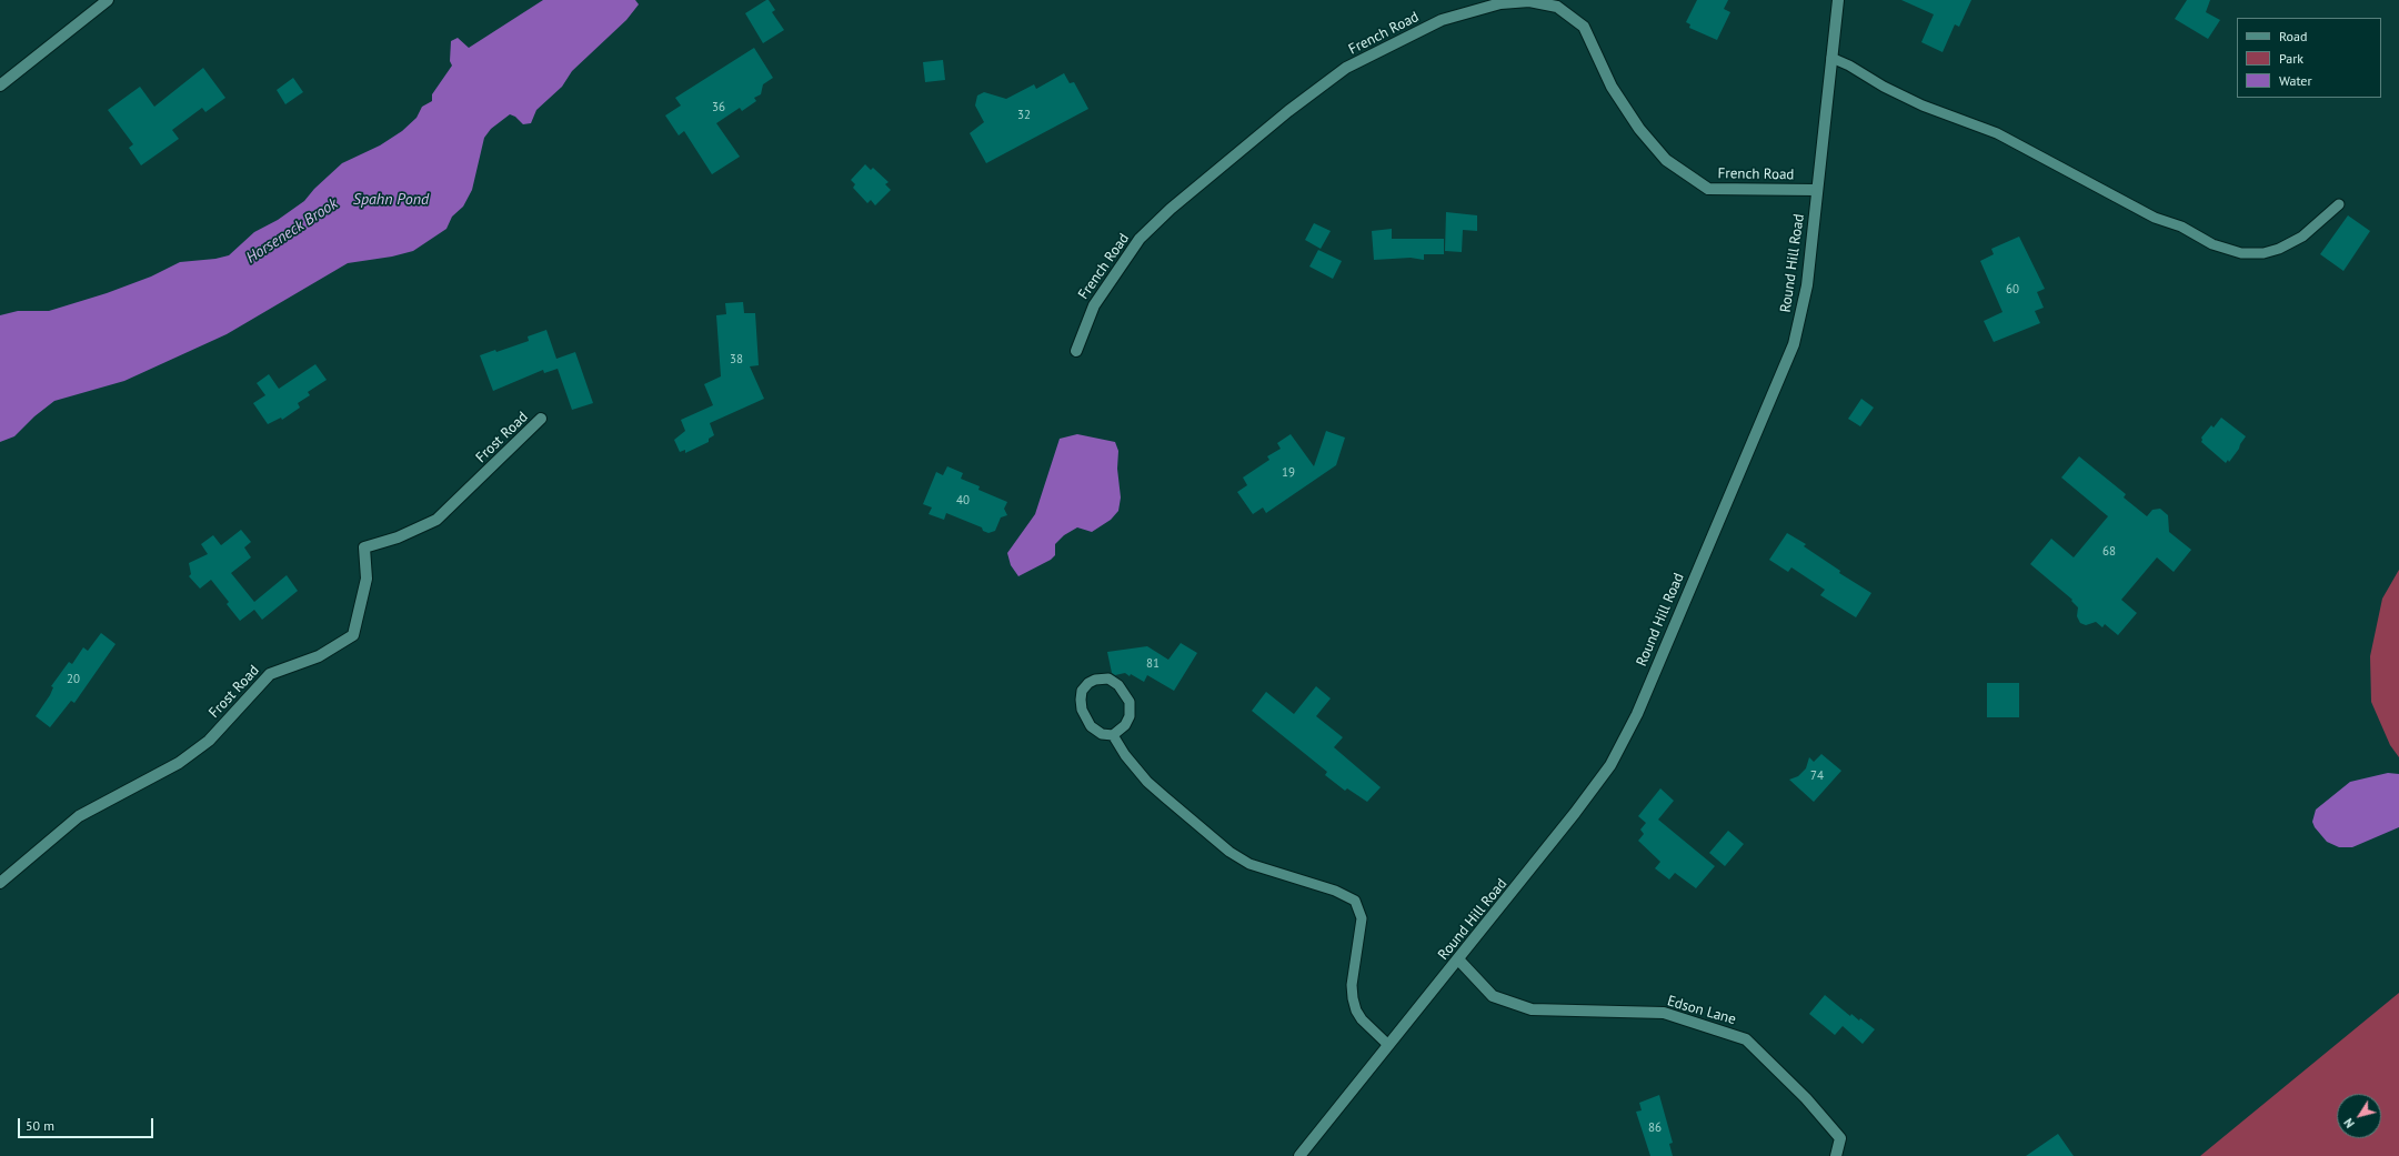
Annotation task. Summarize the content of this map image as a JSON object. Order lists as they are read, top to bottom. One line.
{"streets":{"street":["French Road","Round Hill Road","Frost Road","Edson Lane"]},"crossings":[["French Road","Round Hill Road"],["Round Hill Road","Edson Lane"]],"water":["Spahn Pond","Horseneck Brook"],"house_numbers":["36","32","60","38","19","40","68","81","20","74","86"],"legend":["Road","Park","Water"],"scale_bar":"50 m","north":"bottom left"}
